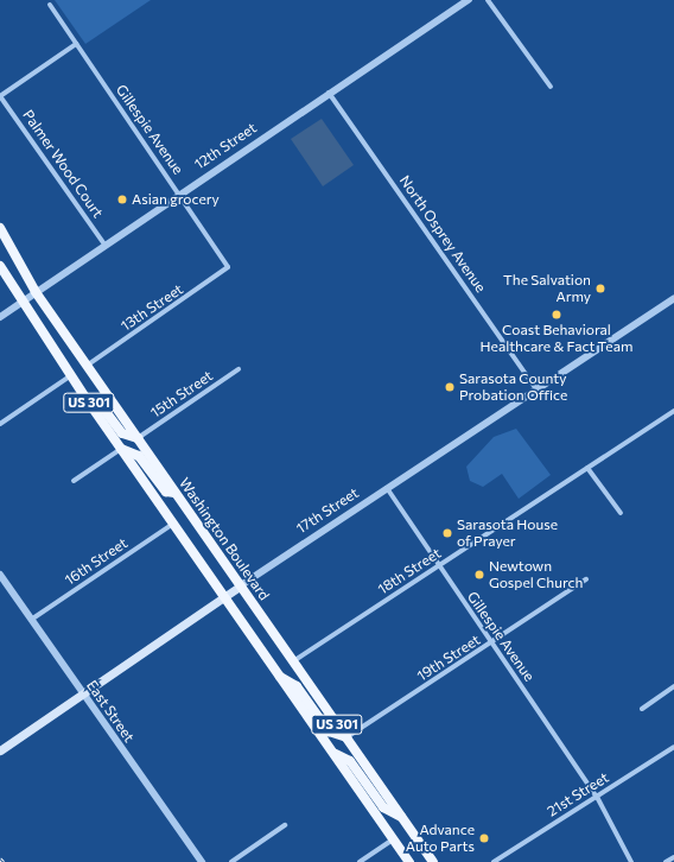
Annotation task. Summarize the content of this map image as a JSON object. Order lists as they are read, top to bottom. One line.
{"streets":{"main road":["US 301","17th Street","Washington Boulevard"],"street":["Gillespie Avenue","12th Street","Palmer Wood Court","North Osprey Avenue","13th Street","15th Street","16th Street","18th Street","19th Street","East Street","21st Street"]},"crossings":[["Gillespie Avenue","12th Street"],["Gillespie Avenue","13th Street"],["Gillespie Avenue","17th Street"],["Gillespie Avenue","18th Street"],["Gillespie Avenue","19th Street"],["Gillespie Avenue","21st Street"],["12th Street","Palmer Wood Court"],["12th Street","North Osprey Avenue"],["12th Street","US 301"],["12th Street","Washington Boulevard"],["North Osprey Avenue","17th Street"],["13th Street","Washington Boulevard"],["15th Street","Washington Boulevard"],["US 301","17th Street"],["US 301","16th Street"],["17th Street","Washington Boulevard"],["17th Street","East Street"],["Washington Boulevard","18th Street"],["Washington Boulevard","19th Street"],["16th Street","East Street"]],"places":["Asian grocery","The Salvation Army","Coast Behavioral Healthcare & Fact Team","Sarasota County Probation Office","Sarasota House of Prayer","Newtown Gospel Church","Advance Auto Parts"]}
